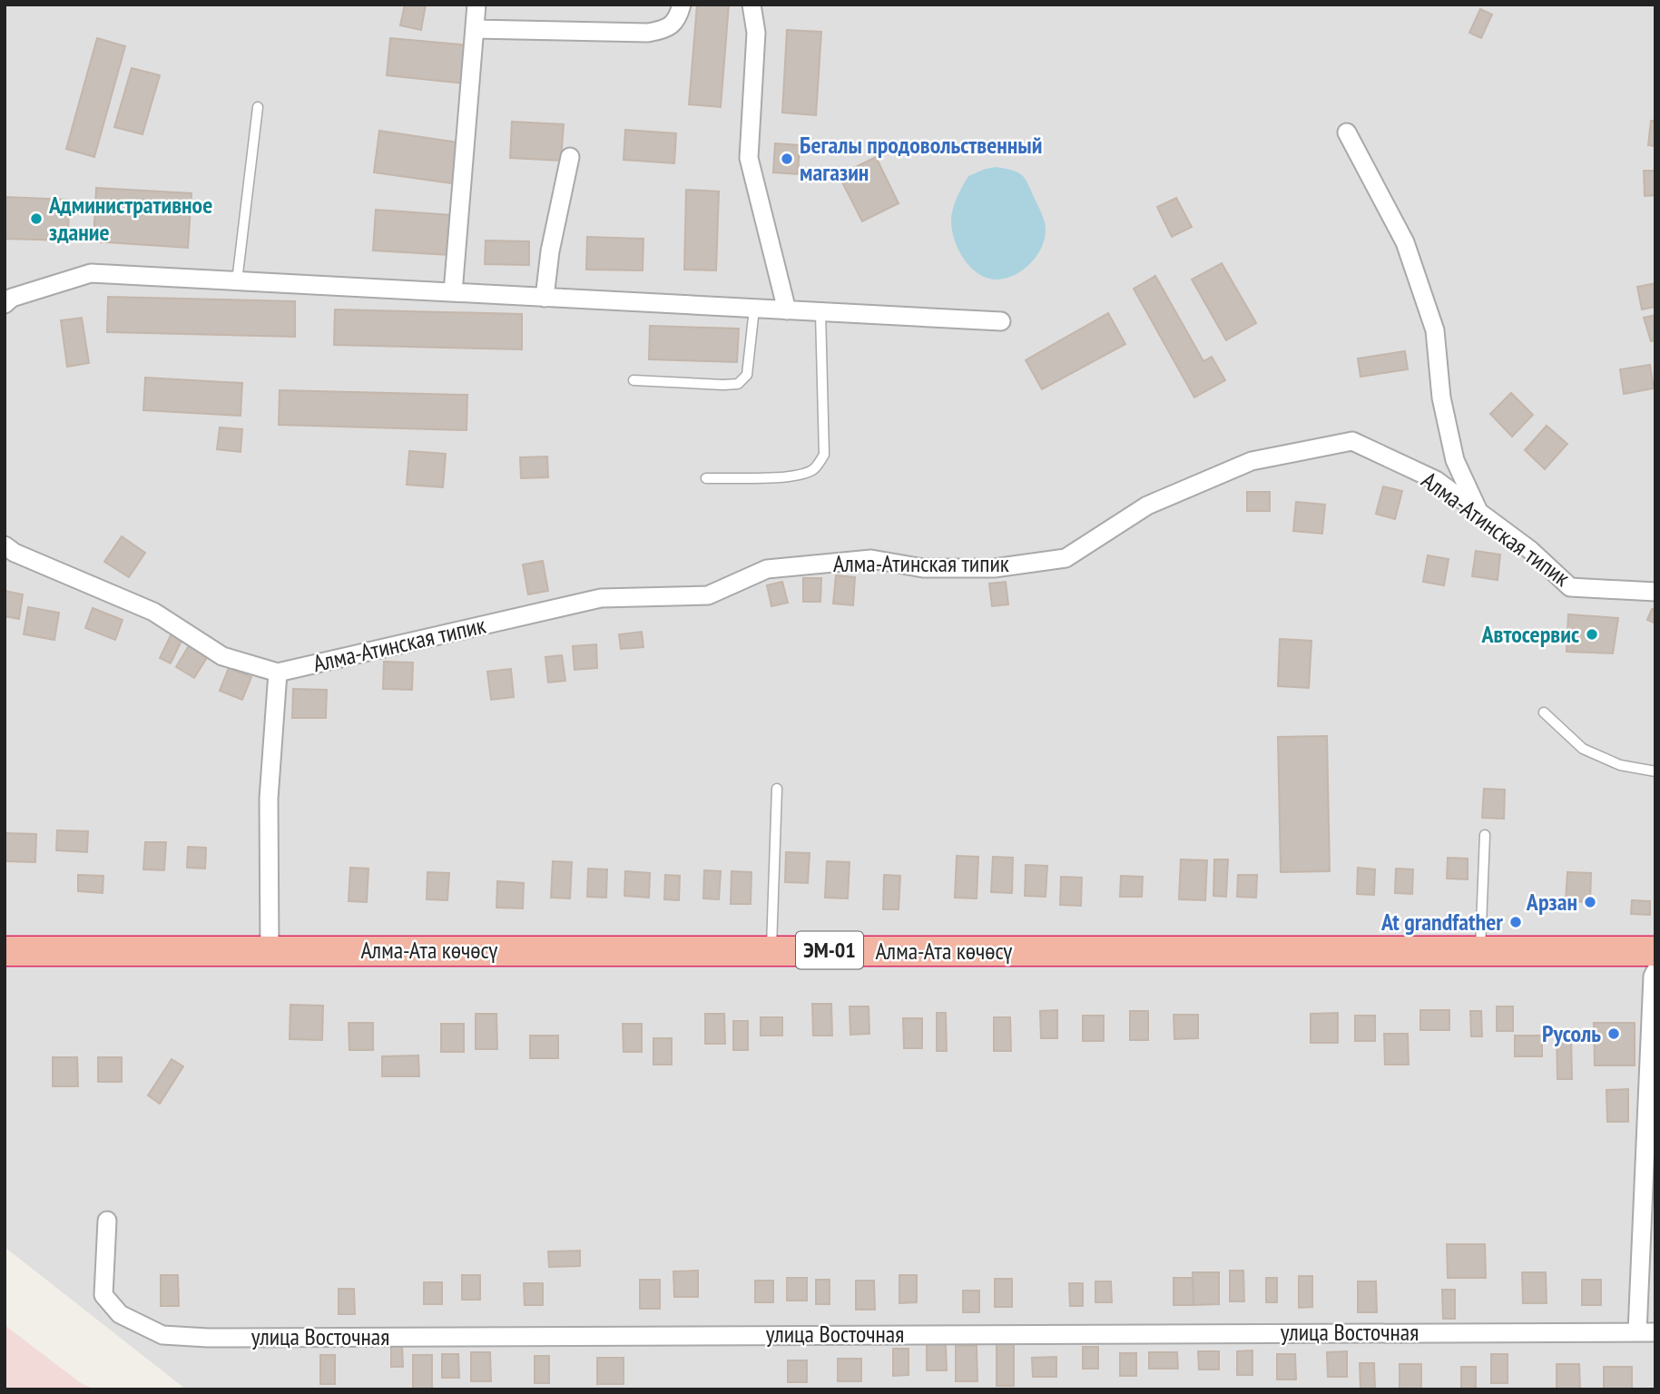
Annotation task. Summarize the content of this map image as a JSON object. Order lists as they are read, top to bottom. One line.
{"streets":{"highway":["Алма-Ата көчөсү","ЭМ-01"],"street":["Алма-Атинская типик","улица Восточная"]},"places":["Бегалы продовольственный магазин","Административное здание","Автосервис","Арзан","At grandfather","Русоль"]}
